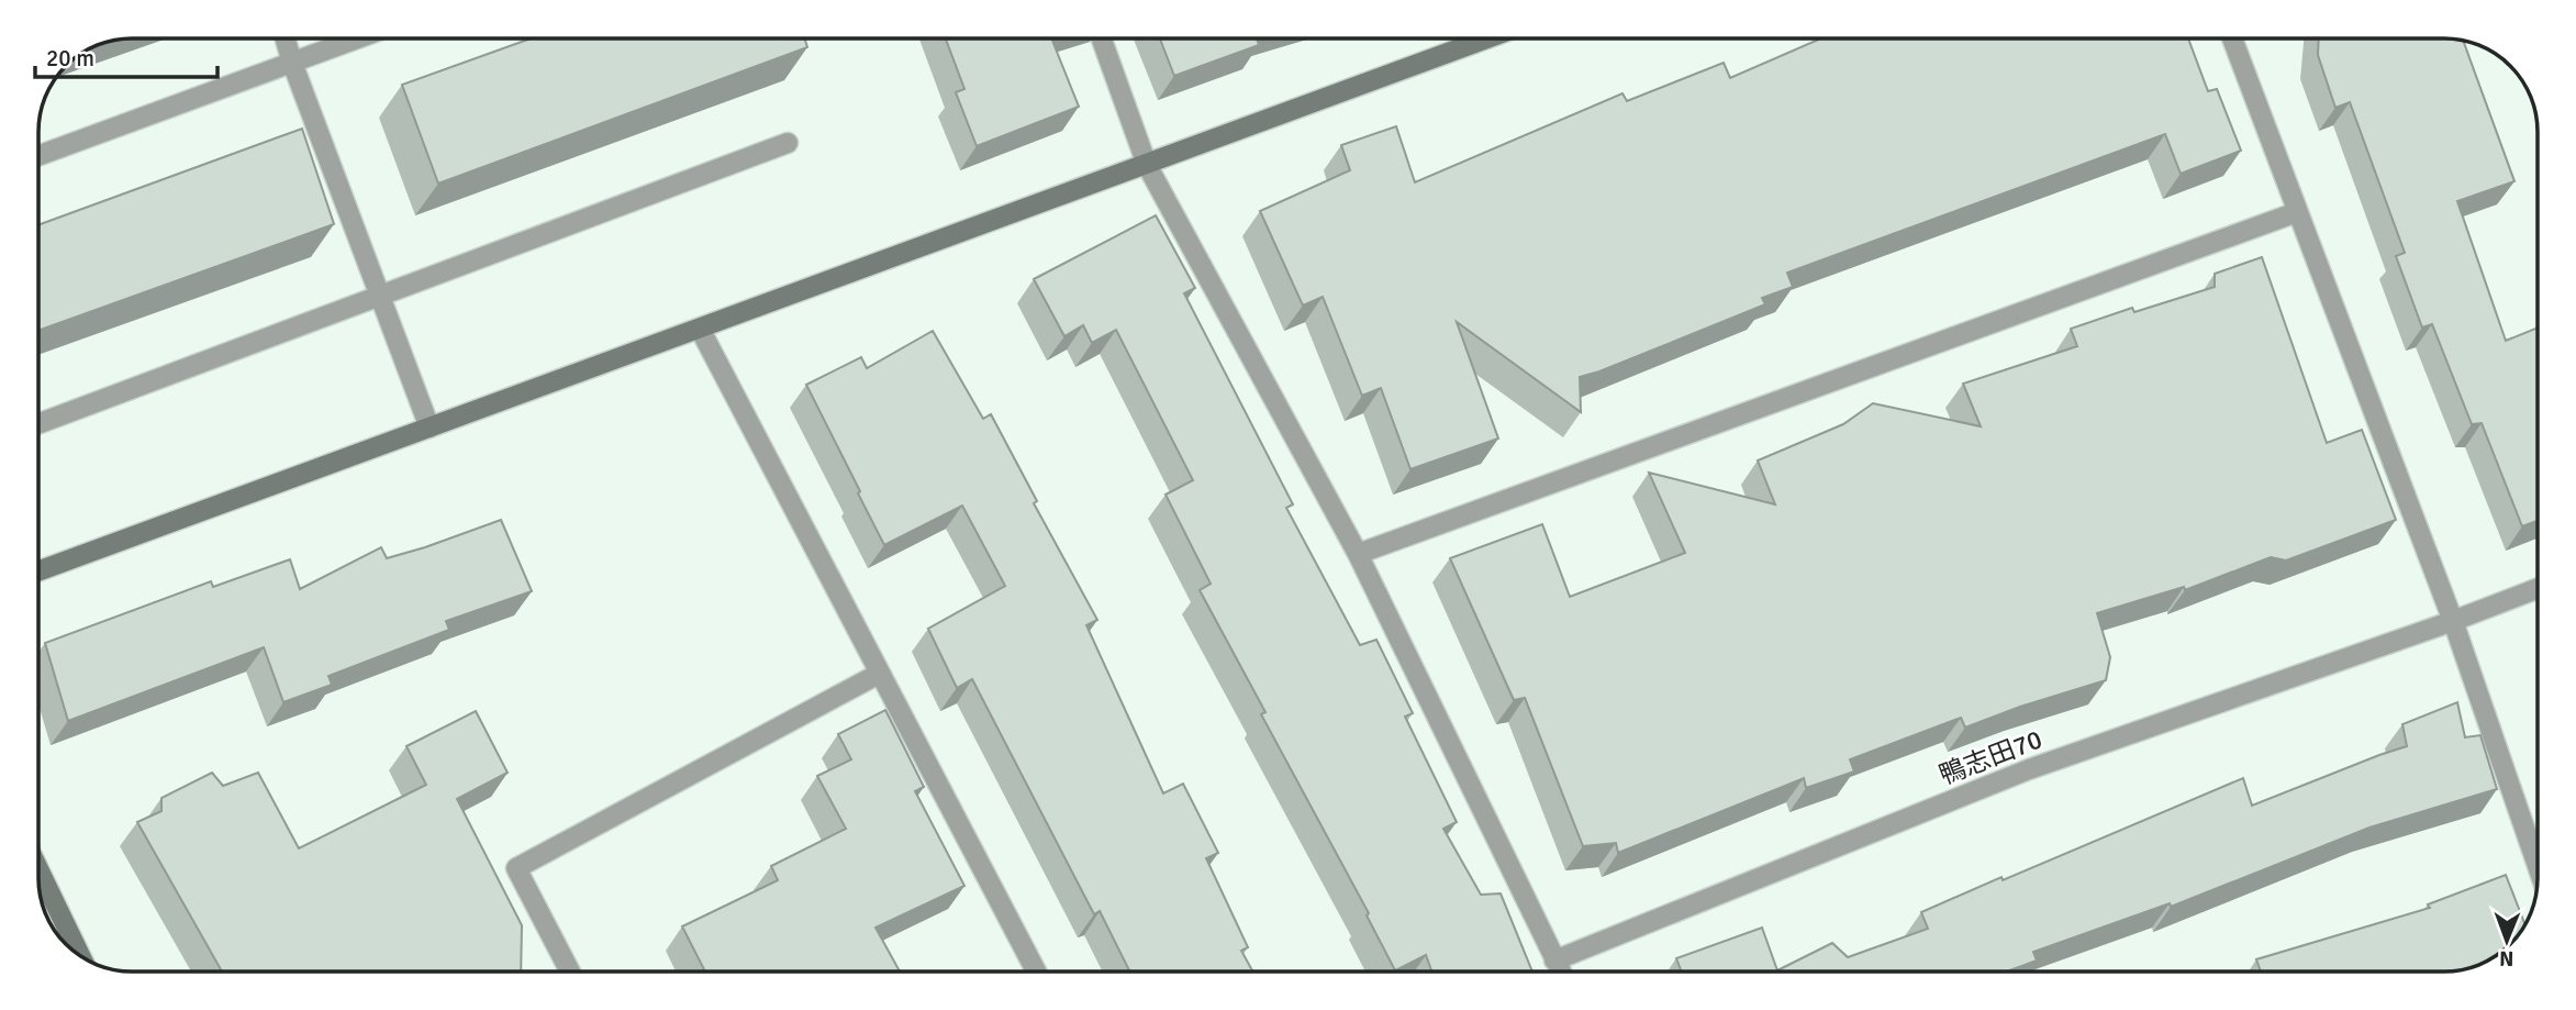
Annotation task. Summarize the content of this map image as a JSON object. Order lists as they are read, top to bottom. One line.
{"streets":{"street":["鴨志田70"]},"scale_bar":"20 m","north":"bottom"}
